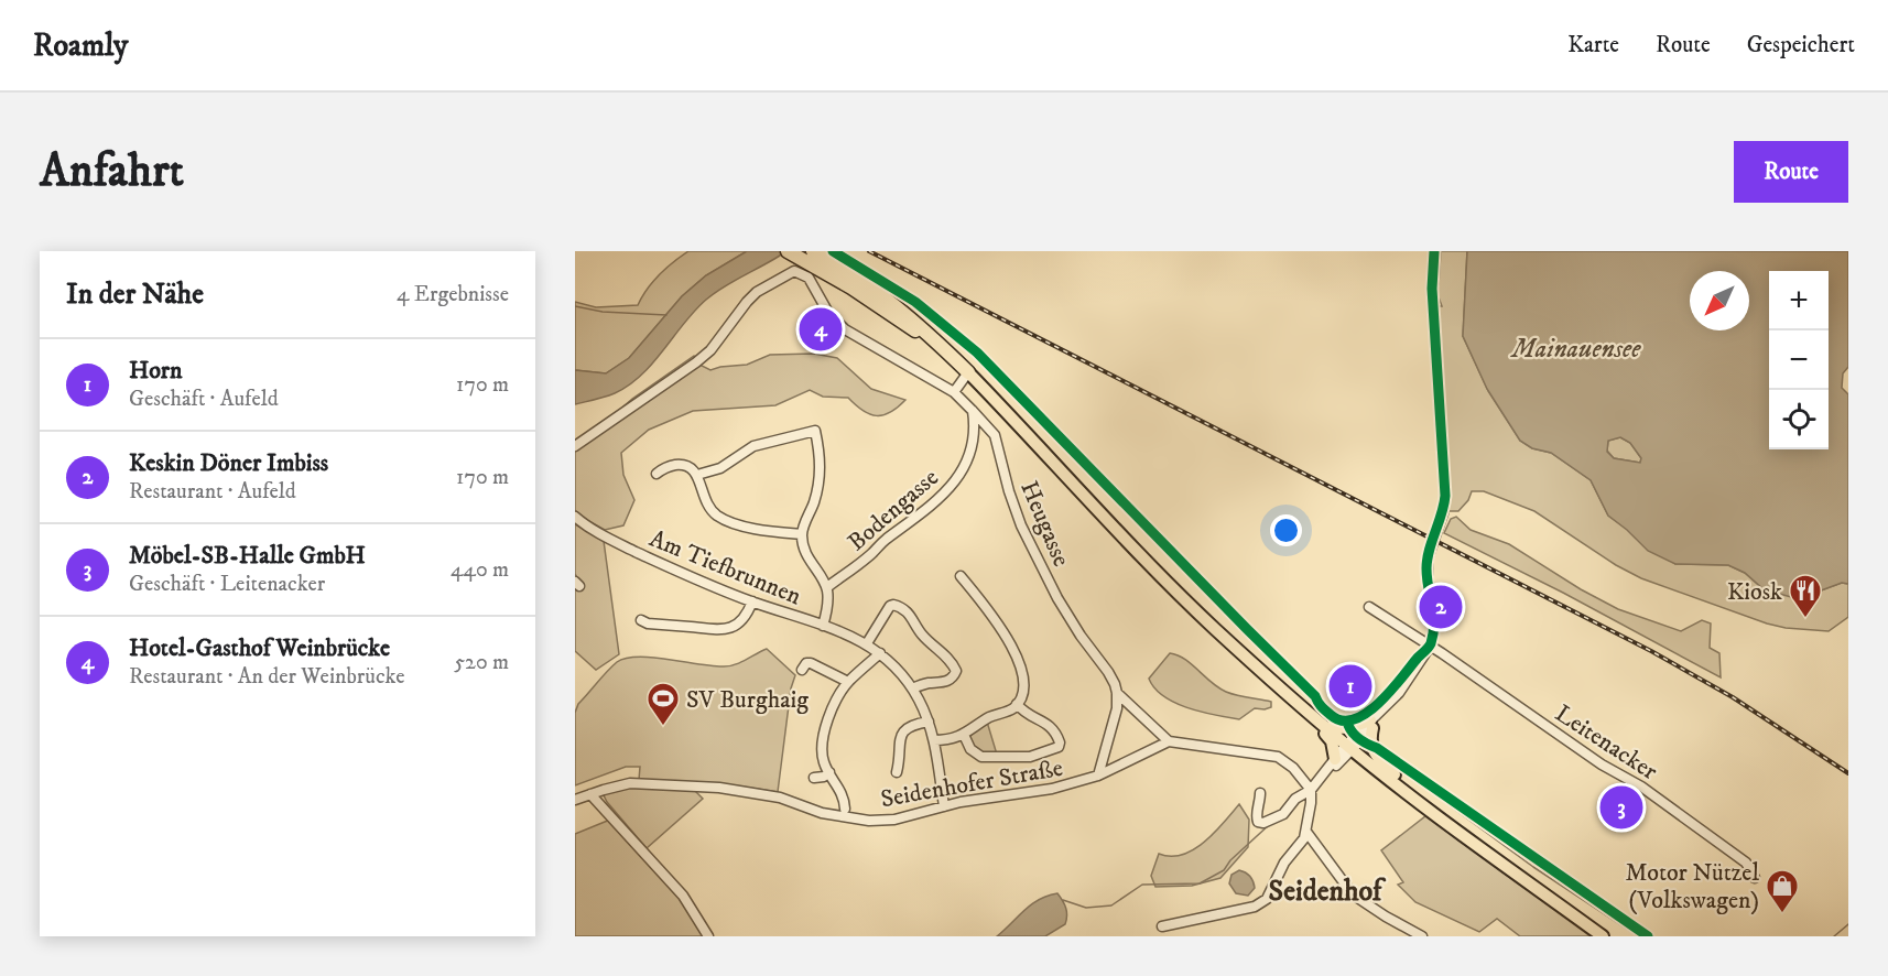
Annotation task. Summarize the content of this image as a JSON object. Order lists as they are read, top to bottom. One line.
{"streets":{"street":["Bodengasse","Heugasse","Am Tiefbrunnen","Leitenacker","Seidenhofer Straße"]},"crossings":[["Bodengasse","Heugasse"],["Heugasse","Seidenhofer Straße"],["Am Tiefbrunnen","Seidenhofer Straße"]],"districts":["Seidenhof"],"water":["Mainauensee"],"places":{"restaurant":["Kiosk"],"sports":["SV Burghaig"],"shop":["Motor Nützel (Volkswagen)"]},"north":"bottom left","page":{"header":"Roamly","nav":["Karte","Route","Gespeichert"],"buttons":"Route","title":"Anfahrt","heading":["In der Nähe","4 Ergebnisse"],"map_buttons":["+","−"],"pins":["4","2","1","3"],"list":[{"mark":"1","name":"Horn","note":"Geschäft · Aufeld","value":"170 m"},{"mark":"2","name":"Keskin Döner Imbiss","note":"Restaurant · Aufeld","value":"170 m"},{"mark":"3","name":"Möbel-SB-Halle GmbH","note":"Geschäft · Leitenacker","value":"440 m"},{"mark":"4","name":"Hotel-Gasthof Weinbrücke","note":"Restaurant · An der Weinbrücke","value":"520 m"}]}}
